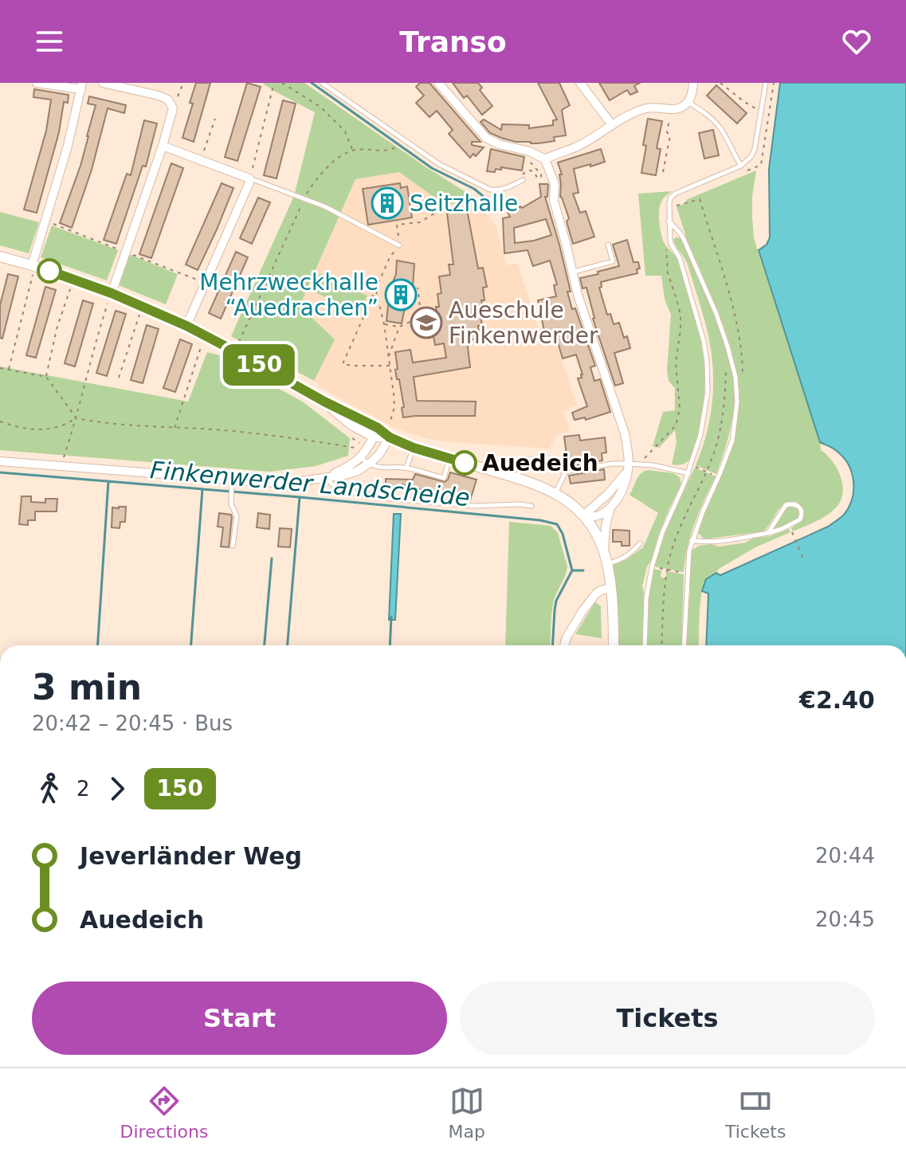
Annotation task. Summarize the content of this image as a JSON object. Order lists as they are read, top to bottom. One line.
{"water":["Finkenwerder Landscheide"],"places":{"building":["Seitzhalle","Mehrzweckhalle “Auedrachen”"],"school or university":["Aueschule Finkenwerder"],"other":["Auedeich"]},"lines":["bus line 150"],"page":{"header":"Transo","on_map":"150","heading":["3 min","20:42 – 20:45 · Bus","€2.40"],"legs":["2","150"],"list":[{"name":"Jeverländer Weg","value":"20:44"},{"name":"Auedeich","value":"20:45"}],"buttons":["Start","Tickets"],"tabs":["Directions","Map","Tickets"]}}
